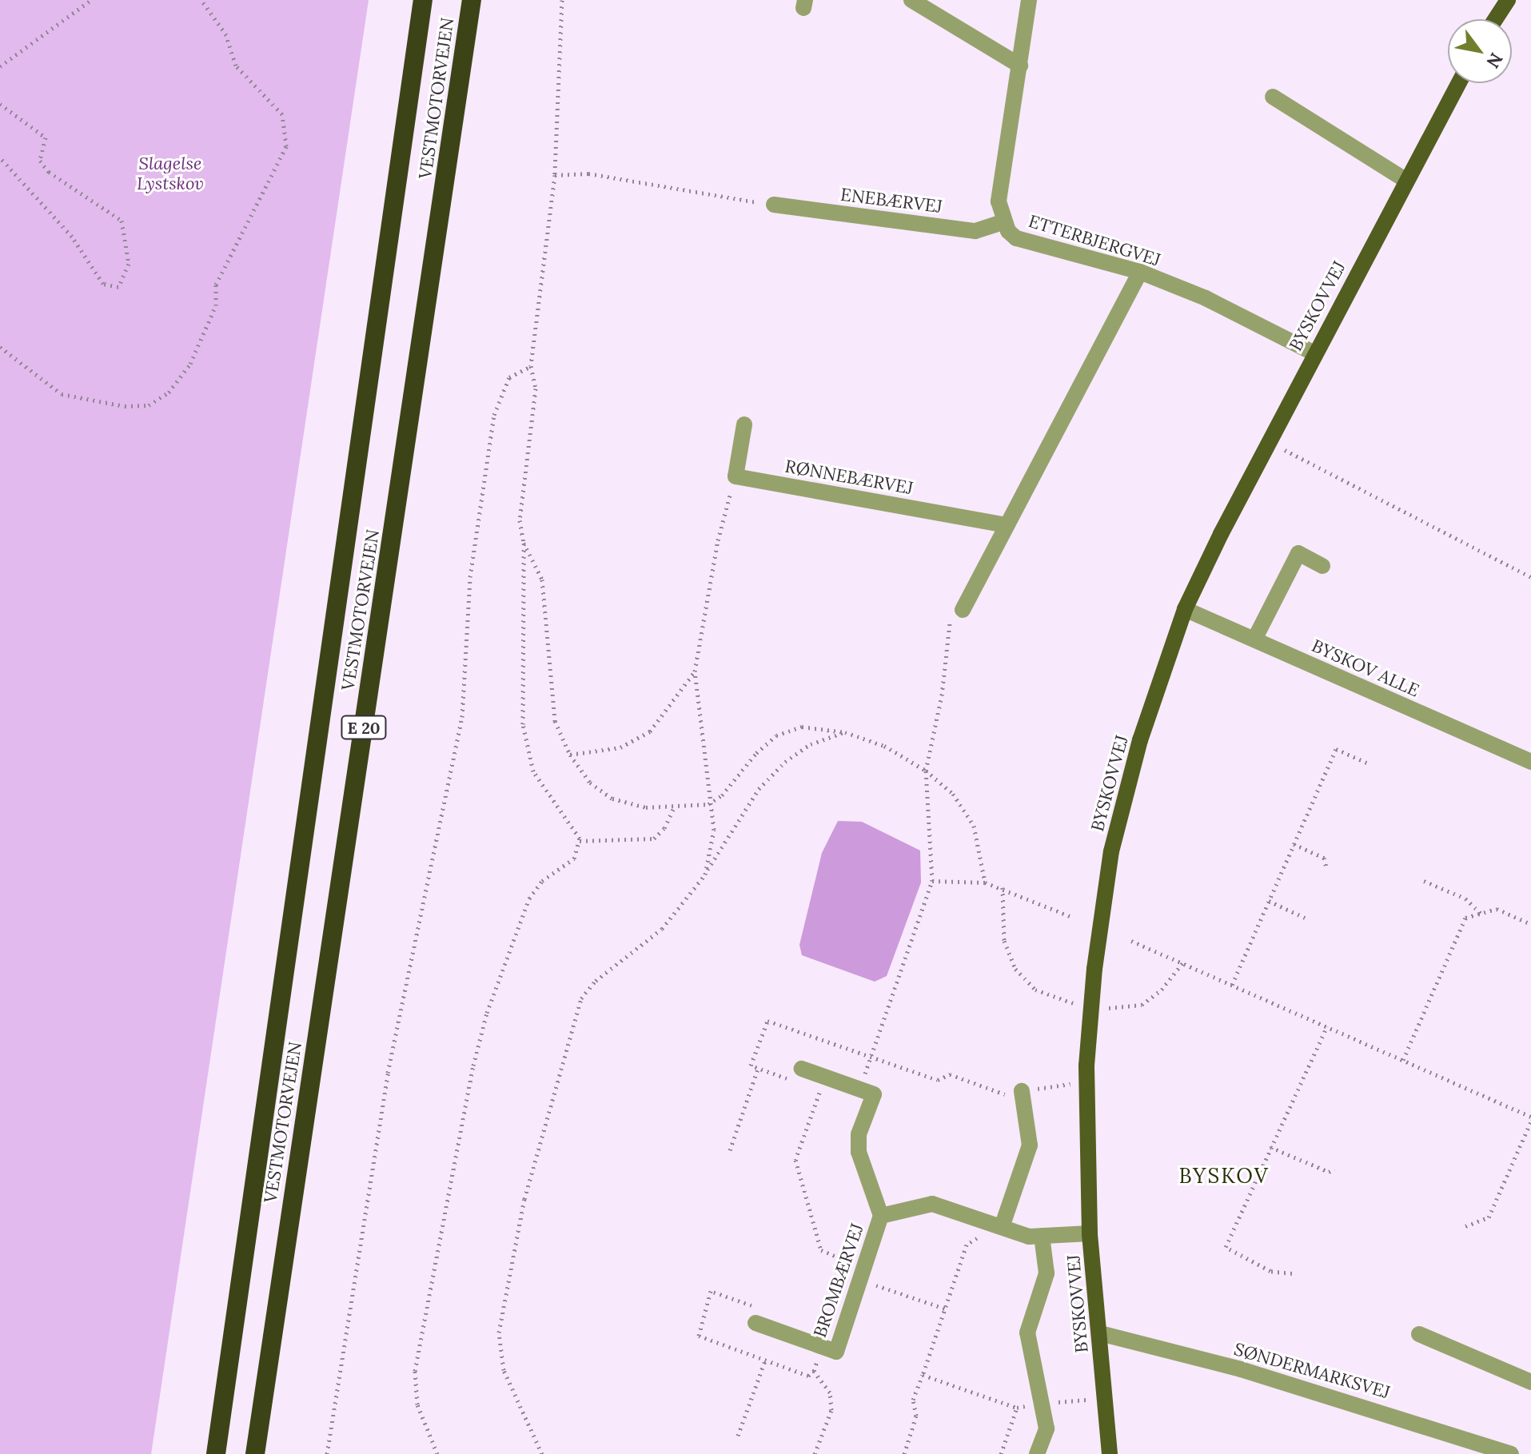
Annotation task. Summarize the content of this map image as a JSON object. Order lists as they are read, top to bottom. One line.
{"streets":{"highway":["VESTMOTORVEJEN","E 20"],"main road":["BYSKOVVEJ"],"street":["ENEBÆRVEJ","ETTERBJERGVEJ","RØNNEBÆRVEJ","BYSKOV ALLE","BROMBÆRVEJ","SØNDERMARKSVEJ"]},"crossings":[["ENEBÆRVEJ","ETTERBJERGVEJ"],["ETTERBJERGVEJ","BYSKOVVEJ"],["BYSKOVVEJ","BYSKOV ALLE"],["BYSKOVVEJ","BROMBÆRVEJ"],["BYSKOVVEJ","SØNDERMARKSVEJ"]],"districts":["BYSKOV"],"parks":["Slagelse Lystskov"],"north":"bottom right"}
